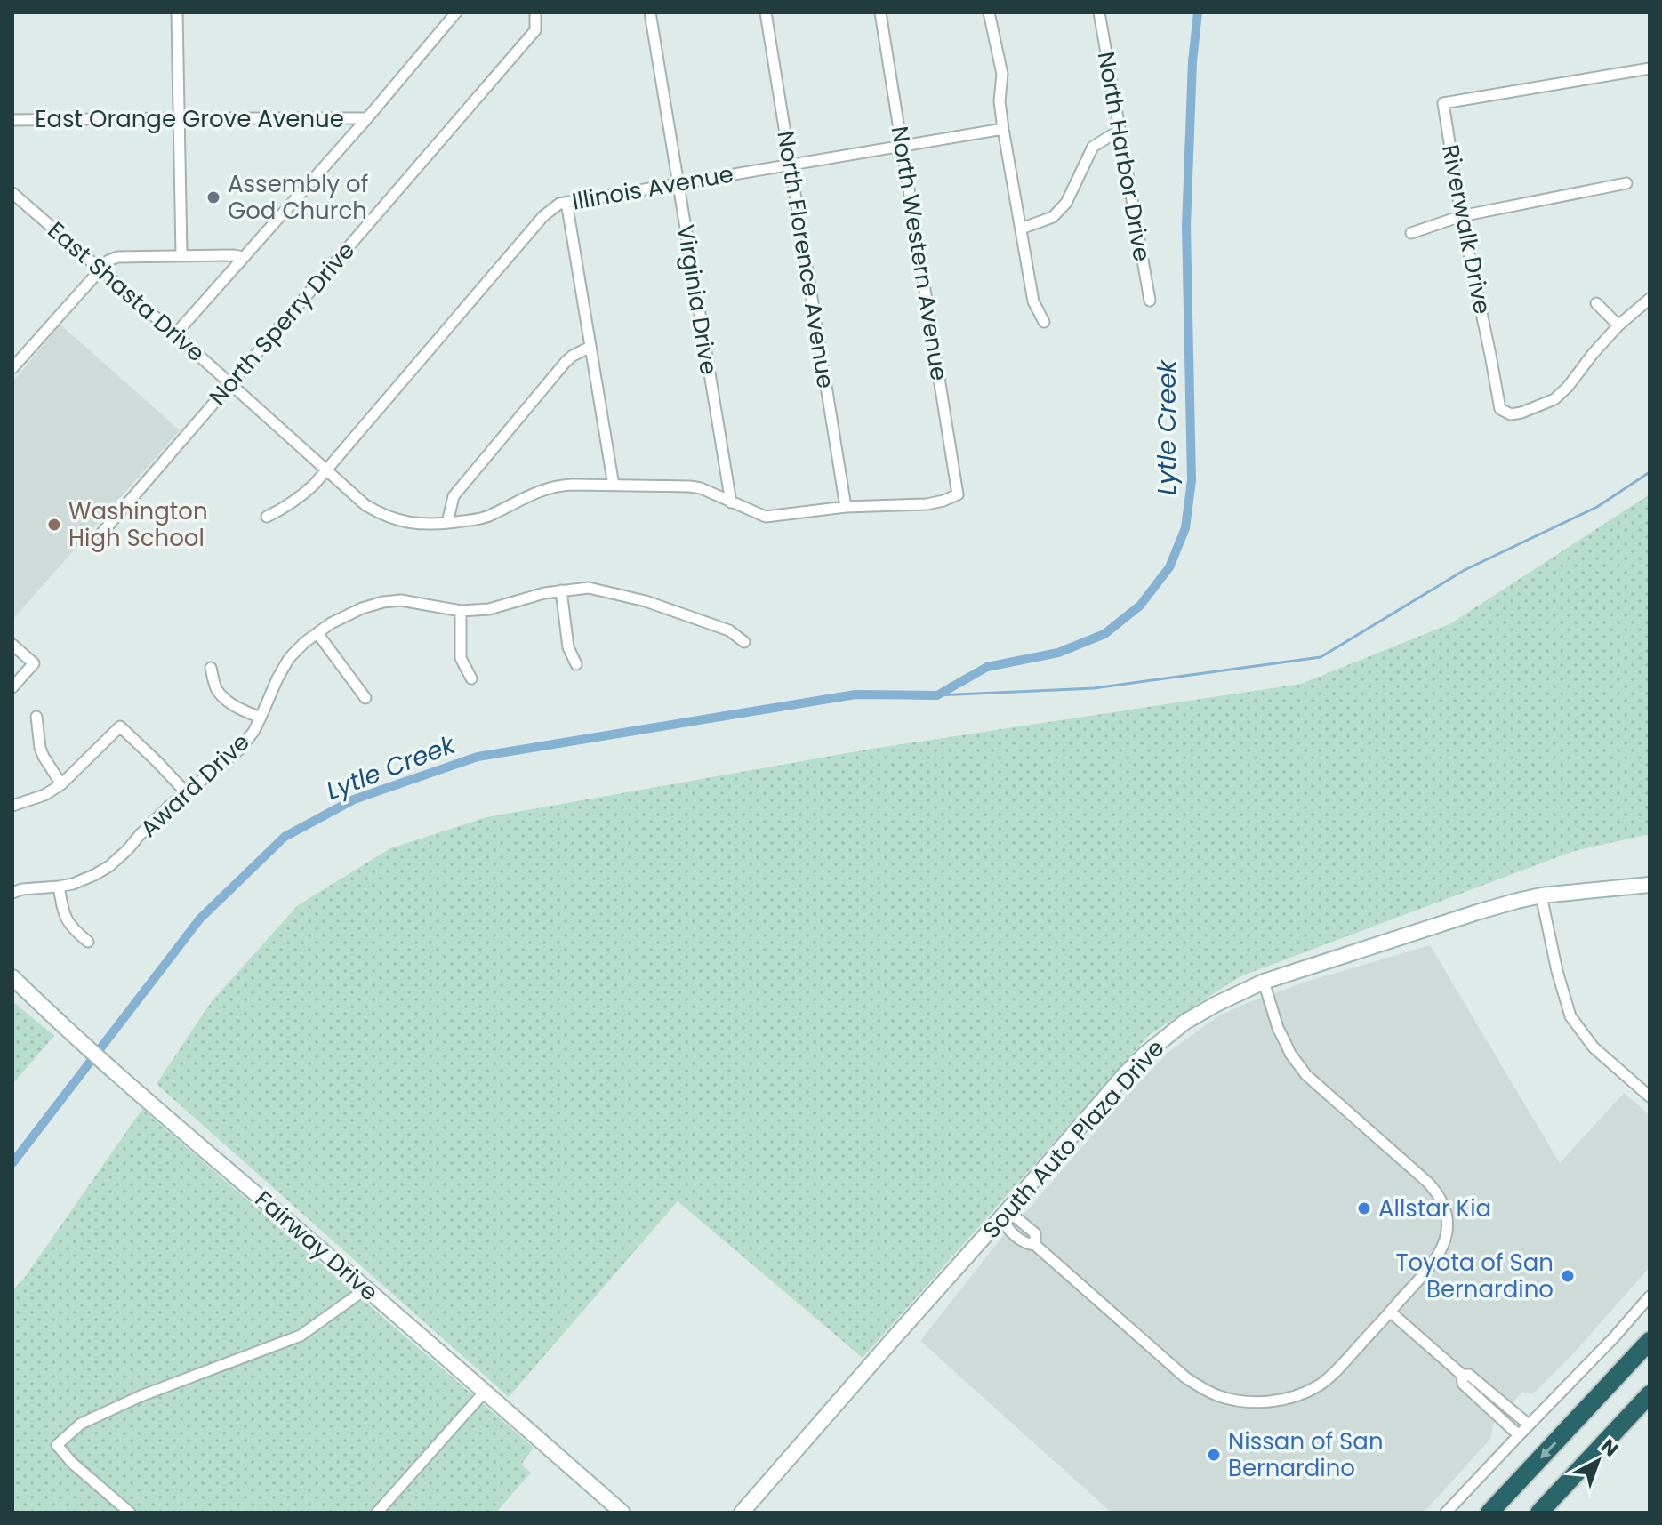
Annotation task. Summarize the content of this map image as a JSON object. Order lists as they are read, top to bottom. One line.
{"streets":{"street":["East Orange Grove Avenue","North Harbor Drive","Illinois Avenue","Riverwalk Drive","North Western Avenue","North Florence Avenue","East Shasta Drive","Virginia Drive","North Sperry Drive","Award Drive","South Auto Plaza Drive","Fairway Drive"]},"crossings":[["Illinois Avenue","North Western Avenue"],["Illinois Avenue","North Florence Avenue"],["Illinois Avenue","East Shasta Drive"],["Illinois Avenue","Virginia Drive"],["North Western Avenue","East Shasta Drive"],["North Florence Avenue","East Shasta Drive"],["East Shasta Drive","Virginia Drive"],["East Shasta Drive","North Sperry Drive"]],"water":["Lytle Creek"],"places":["Assembly of God Church","Washington High School","Allstar Kia","Toyota of San Bernardino","Nissan of San Bernardino"],"north":"top right"}
